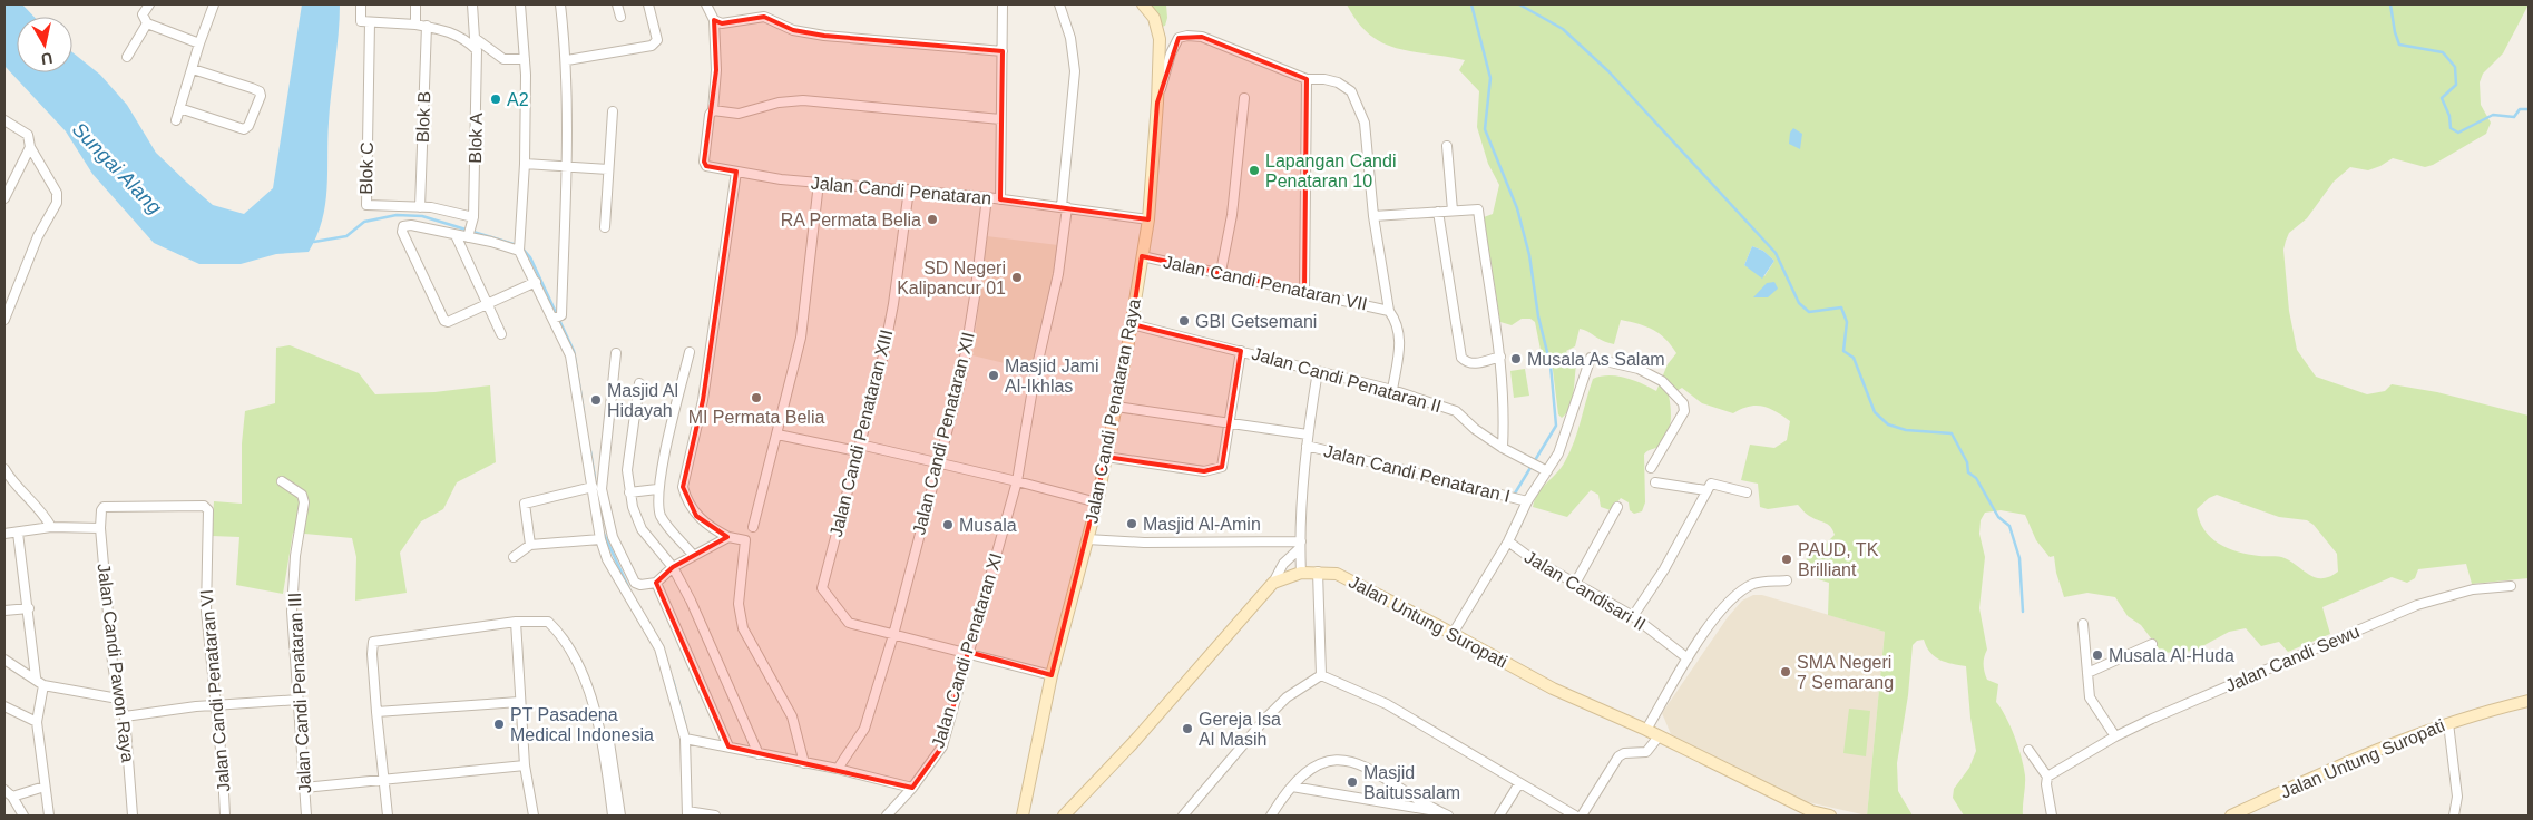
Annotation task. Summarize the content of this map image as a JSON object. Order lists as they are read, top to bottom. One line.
{"streets":{"main road":["Jalan Candi Penataran Raya","Jalan Untung Suropati"],"street":["Blok B","Blok A","Blok C","Jalan Candi Penataran","Jalan Candi Penataran VII","Jalan Candi Penataran II","Jalan Candi Penataran XIII","Jalan Candi Penataran XII","Jalan Candi Penataran I","Jalan Candisari II","Jalan Candi Penataran XI","Jalan Candi Sewu","Jalan Candi Pawon Raya","Jalan Candi Penataran VI","Jalan Candi Penataran III"]},"crossings":[["Blok B","Blok A"],["Blok B","Blok C"],["Blok A","Blok C"],["Jalan Candi Penataran","Jalan Candi Penataran Raya"],["Jalan Candi Penataran","Jalan Candi Penataran XIII"],["Jalan Candi Penataran","Jalan Candi Penataran XII"],["Jalan Candi Penataran","Jalan Candi Penataran XI"],["Jalan Candi Penataran VII","Jalan Candi Penataran Raya"],["Jalan Candi Penataran II","Jalan Candi Penataran Raya"],["Jalan Candi Penataran XIII","Jalan Candi Penataran XII"],["Jalan Candi Pawon Raya","Jalan Candi Penataran VI"]],"water":["Sungai Alang"],"places":["A2","Lapangan Candi Penataran 10","RA Permata Belia","SD Negeri Kalipancur 01","GBI Getsemani","Musala As Salam","Masjid Jami Al-Ikhlas","MI Permata Belia","Masjid Al Hidayah","Masjid Al-Amin","Musala","PAUD, TK Brilliant","Musala Al-Huda","SMA Negeri 7 Semarang","PT Pasadena Medical Indonesia","Gereja Isa Al Masih","Masjid Baitussalam"],"north":"bottom"}
